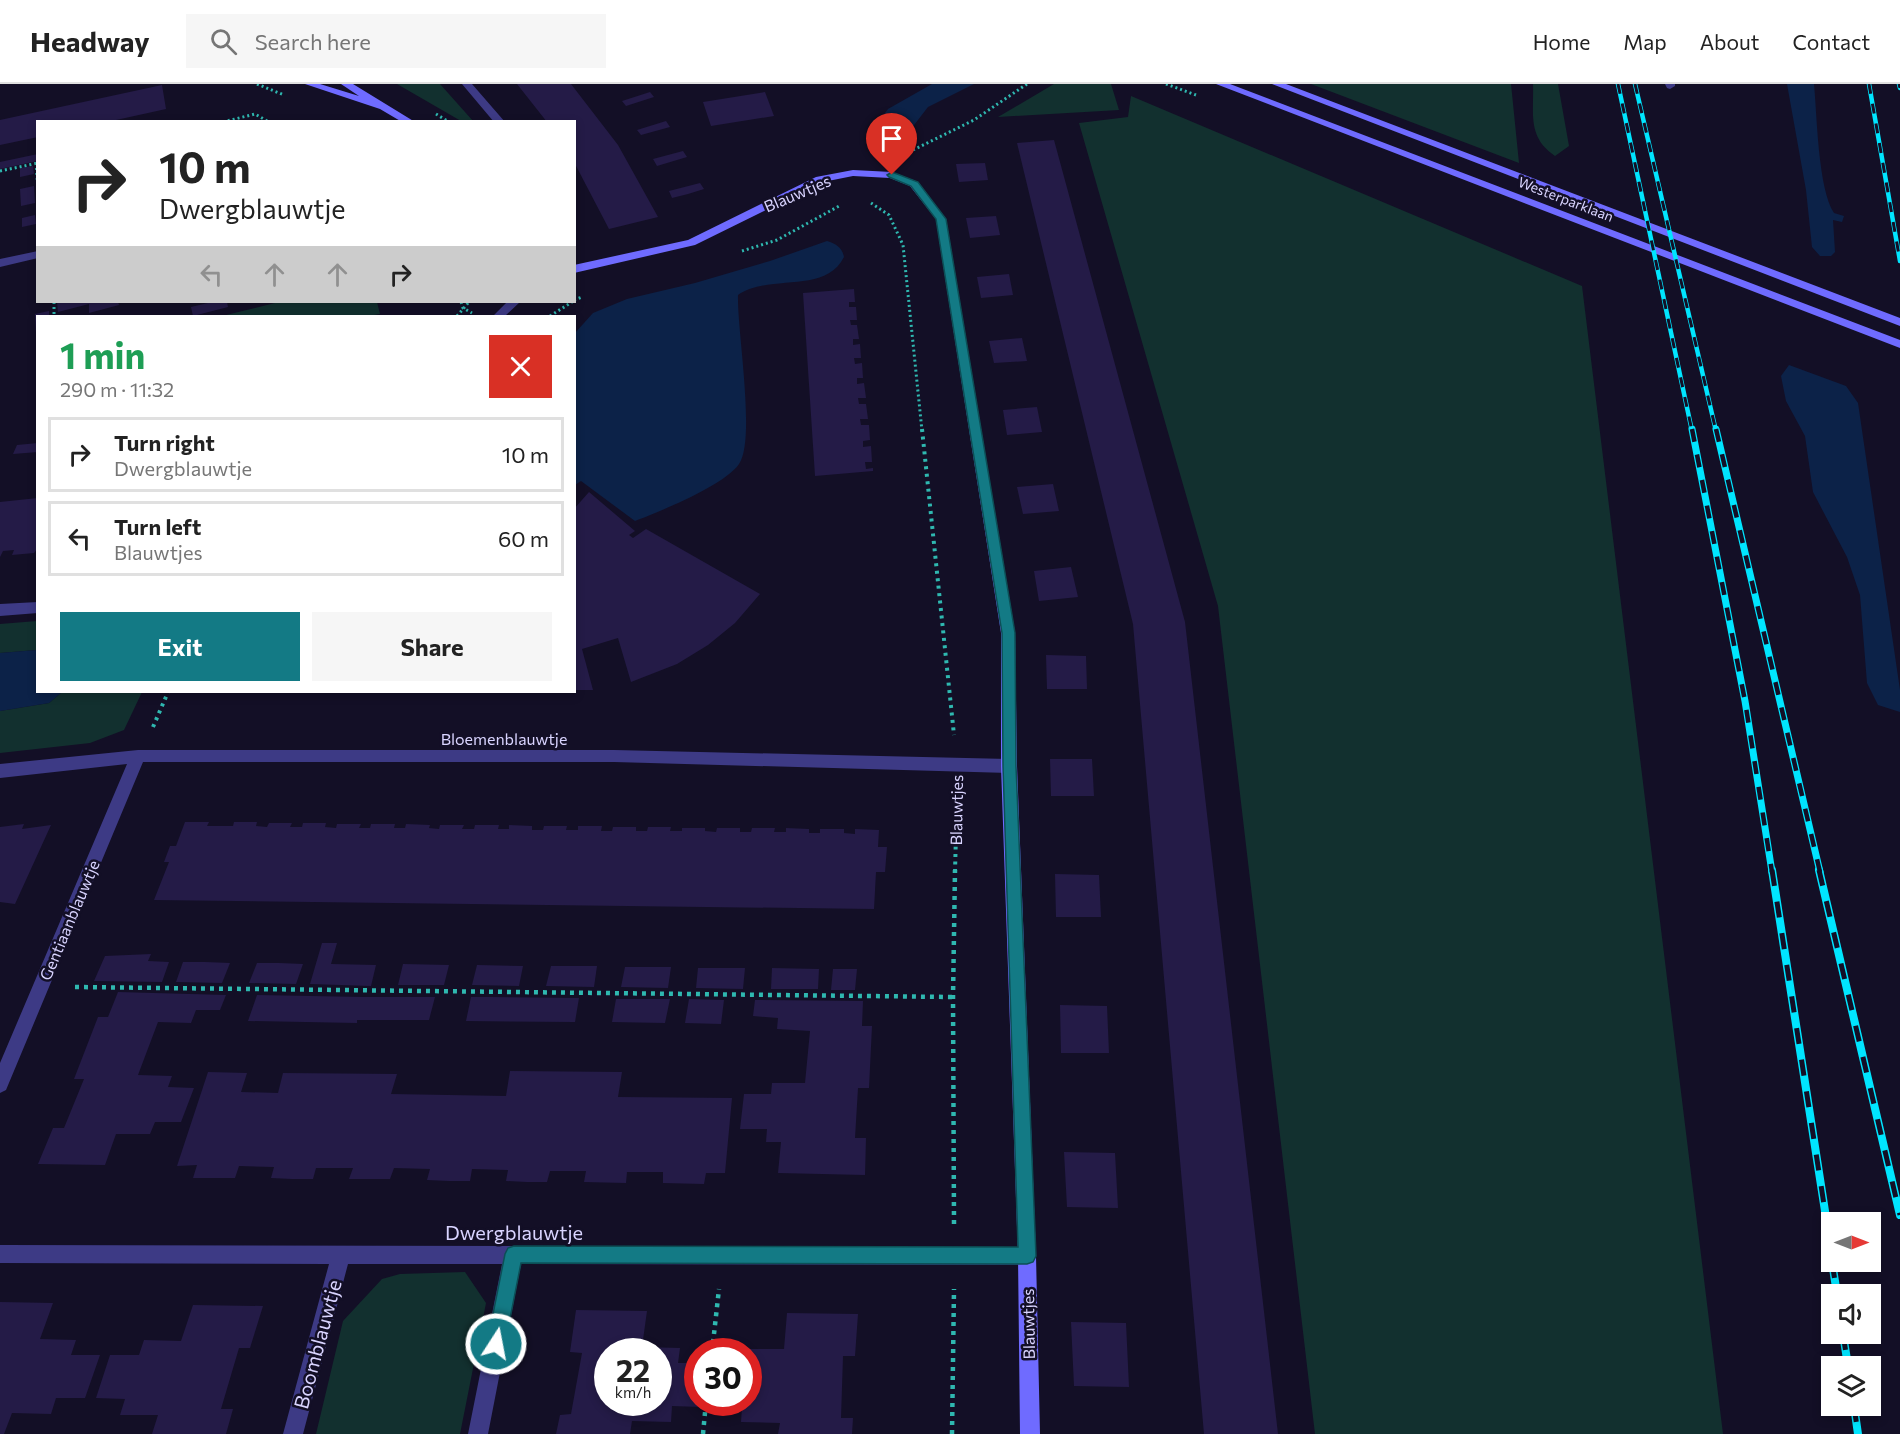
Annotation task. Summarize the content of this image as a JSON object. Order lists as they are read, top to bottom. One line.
{"streets":{"street":["Blauwtjes","Westerparklaan","Bloemenblauwtje","Gentiaanblauwtje","Dwergblauwtje","Boomblauwtje"]},"crossings":[["Blauwtjes","Bloemenblauwtje"],["Blauwtjes","Dwergblauwtje"],["Bloemenblauwtje","Gentiaanblauwtje"],["Dwergblauwtje","Boomblauwtje"]],"north":"right","page":{"header":"Headway","search":"Search here","nav":["Home","Map","About","Contact"],"turn":["10 m","Dwergblauwtje"],"heading":["1 min","290 m · 11:32"],"list":[{"name":"Turn right","note":"Dwergblauwtje","value":"10 m"},{"name":"Turn left","note":"Blauwtjes","value":"60 m"}],"buttons":["Exit","Share"],"speed":"22 km/h","limit":"30"}}
